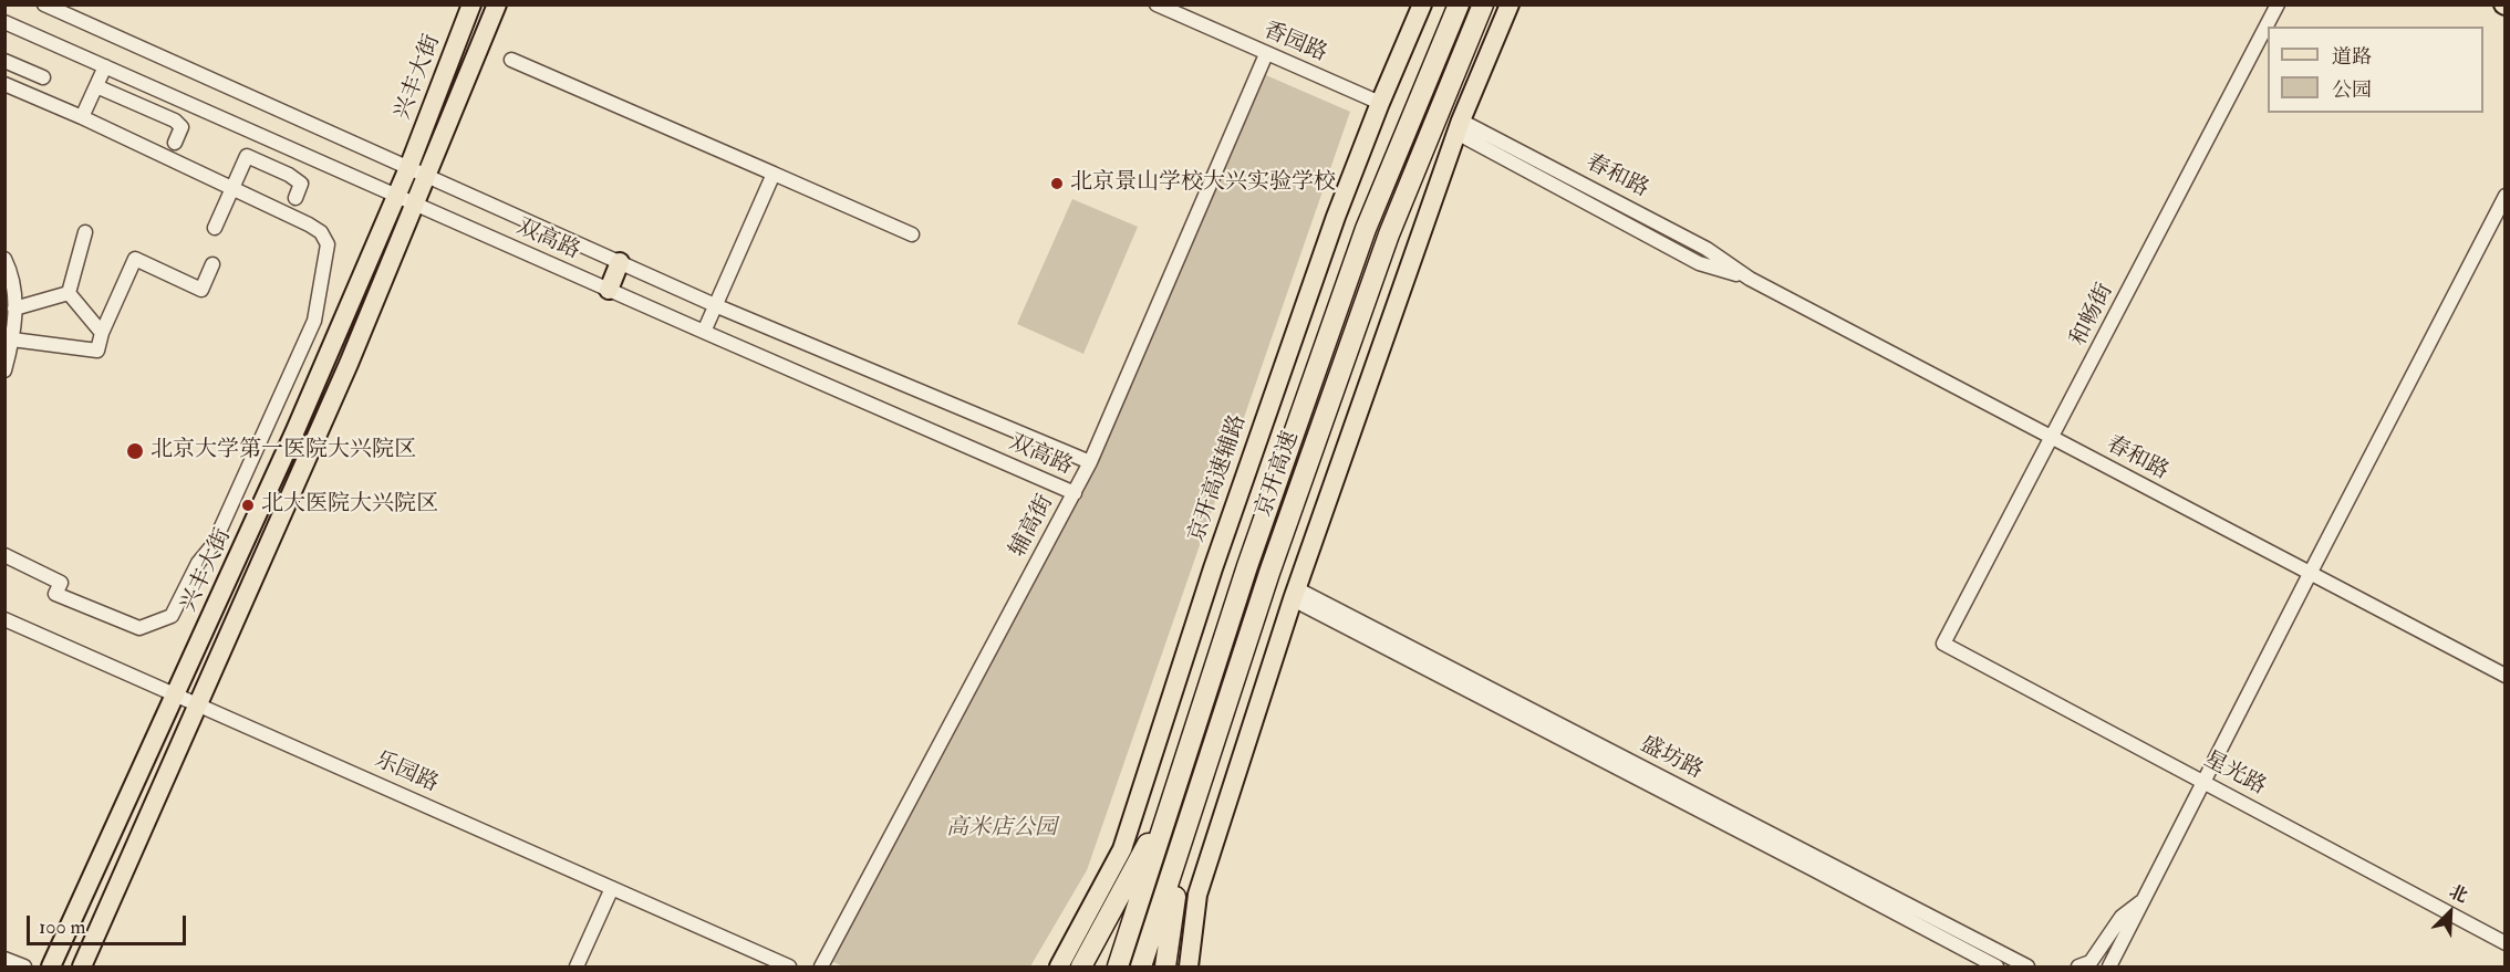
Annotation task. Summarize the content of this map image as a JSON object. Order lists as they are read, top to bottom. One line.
{"streets":{"highway":["京开高速"],"main road":["兴丰大街","京开高速辅路"],"street":["香园路","春和路","双高路","和畅街","辅高街","盛坊路","乐园路","星光路"]},"crossings":[["香园路","京开高速辅路"],["香园路","辅高街"],["兴丰大街","双高路"],["兴丰大街","乐园路"],["春和路","和畅街"],["双高路","辅高街"],["和畅街","星光路"]],"parks":["高米店公园"],"places":["北京景山学校大兴实验学校","北京大学第一医院大兴院区","北大医院大兴院区"],"legend":["道路","公园"],"scale_bar":"100 m","north":"top right"}
